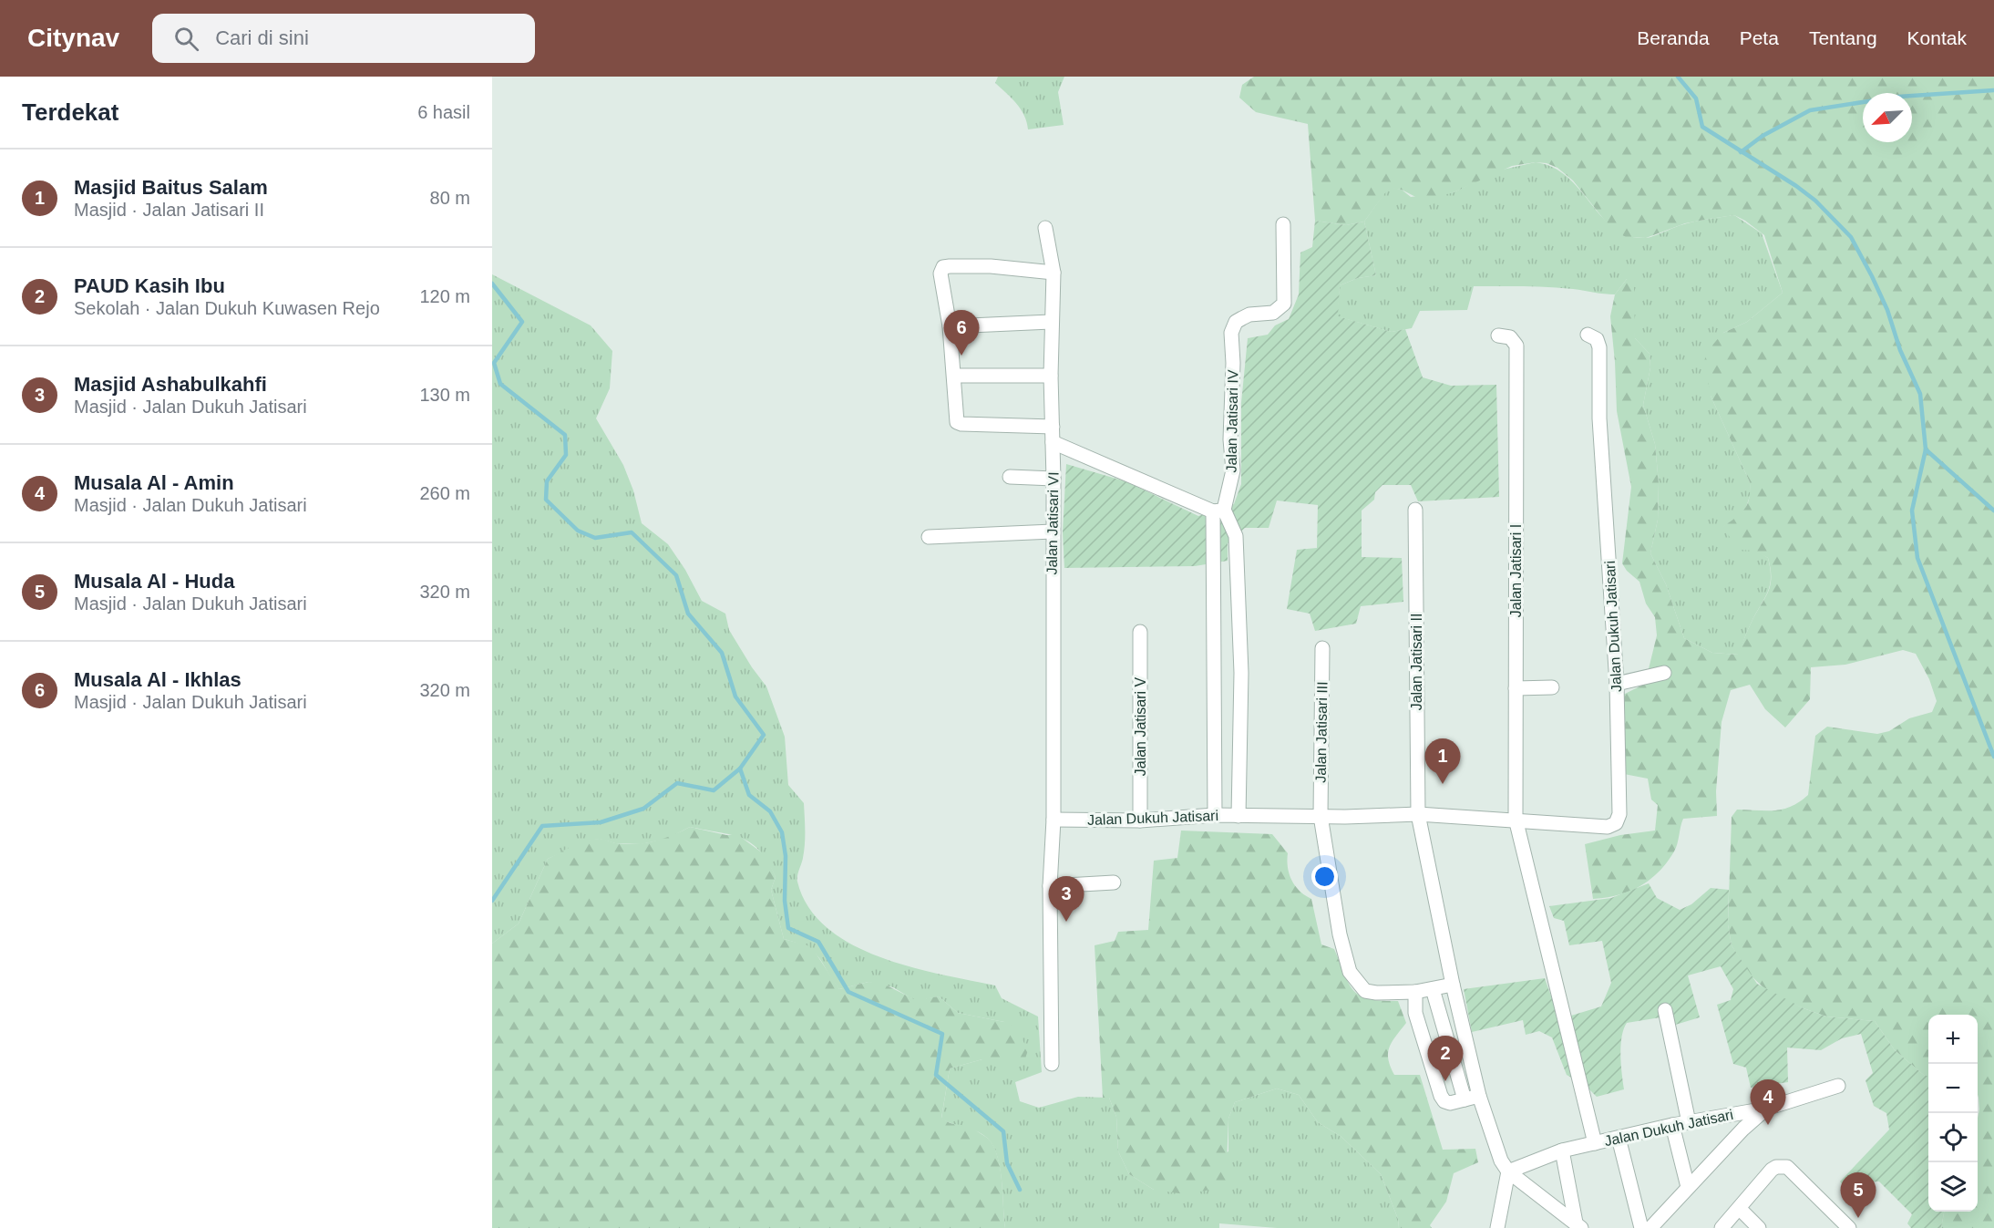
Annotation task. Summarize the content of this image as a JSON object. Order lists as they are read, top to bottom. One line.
{"streets":{"street":["Jalan Jatisari IV","Jalan Jatisari VI","Jalan Jatisari I","Jalan Dukuh Jatisari","Jalan Jatisari II","Jalan Jatisari V","Jalan Jatisari III"]},"crossings":[["Jalan Jatisari VI","Jalan Dukuh Jatisari"],["Jalan Jatisari I","Jalan Dukuh Jatisari"],["Jalan Dukuh Jatisari","Jalan Jatisari II"],["Jalan Dukuh Jatisari","Jalan Jatisari V"],["Jalan Dukuh Jatisari","Jalan Jatisari III"]],"north":"bottom left","page":{"header":"Citynav","search":"Cari di sini","nav":["Beranda","Peta","Tentang","Kontak"],"heading":["Terdekat","6 hasil"],"list":[{"mark":"1","name":"Masjid Baitus Salam","note":"Masjid · Jalan Jatisari II","value":"80 m"},{"mark":"2","name":"PAUD Kasih Ibu","note":"Sekolah · Jalan Dukuh Kuwasen Rejo","value":"120 m"},{"mark":"3","name":"Masjid Ashabulkahfi","note":"Masjid · Jalan Dukuh Jatisari","value":"130 m"},{"mark":"4","name":"Musala Al - Amin","note":"Masjid · Jalan Dukuh Jatisari","value":"260 m"},{"mark":"5","name":"Musala Al - Huda","note":"Masjid · Jalan Dukuh Jatisari","value":"320 m"},{"mark":"6","name":"Musala Al - Ikhlas","note":"Masjid · Jalan Dukuh Jatisari","value":"320 m"}],"pins":["6","1","3","2","4","5"],"map_buttons":["+","−"]}}
